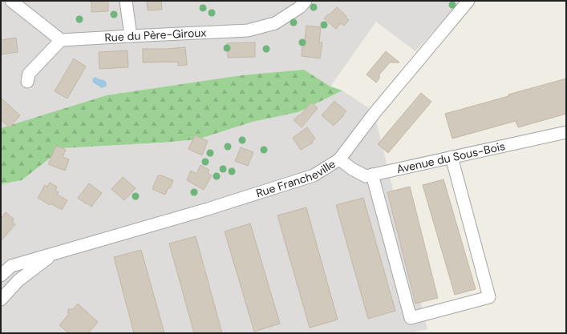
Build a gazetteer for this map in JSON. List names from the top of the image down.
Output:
{
  "streets": {
    "street": ["Rue du Père-Giroux", "Avenue du Sous-Bois", "Rue Francheville"]
  },
  "crossings": [
    ["Avenue du Sous-Bois", "Rue Francheville"]
  ]
}
